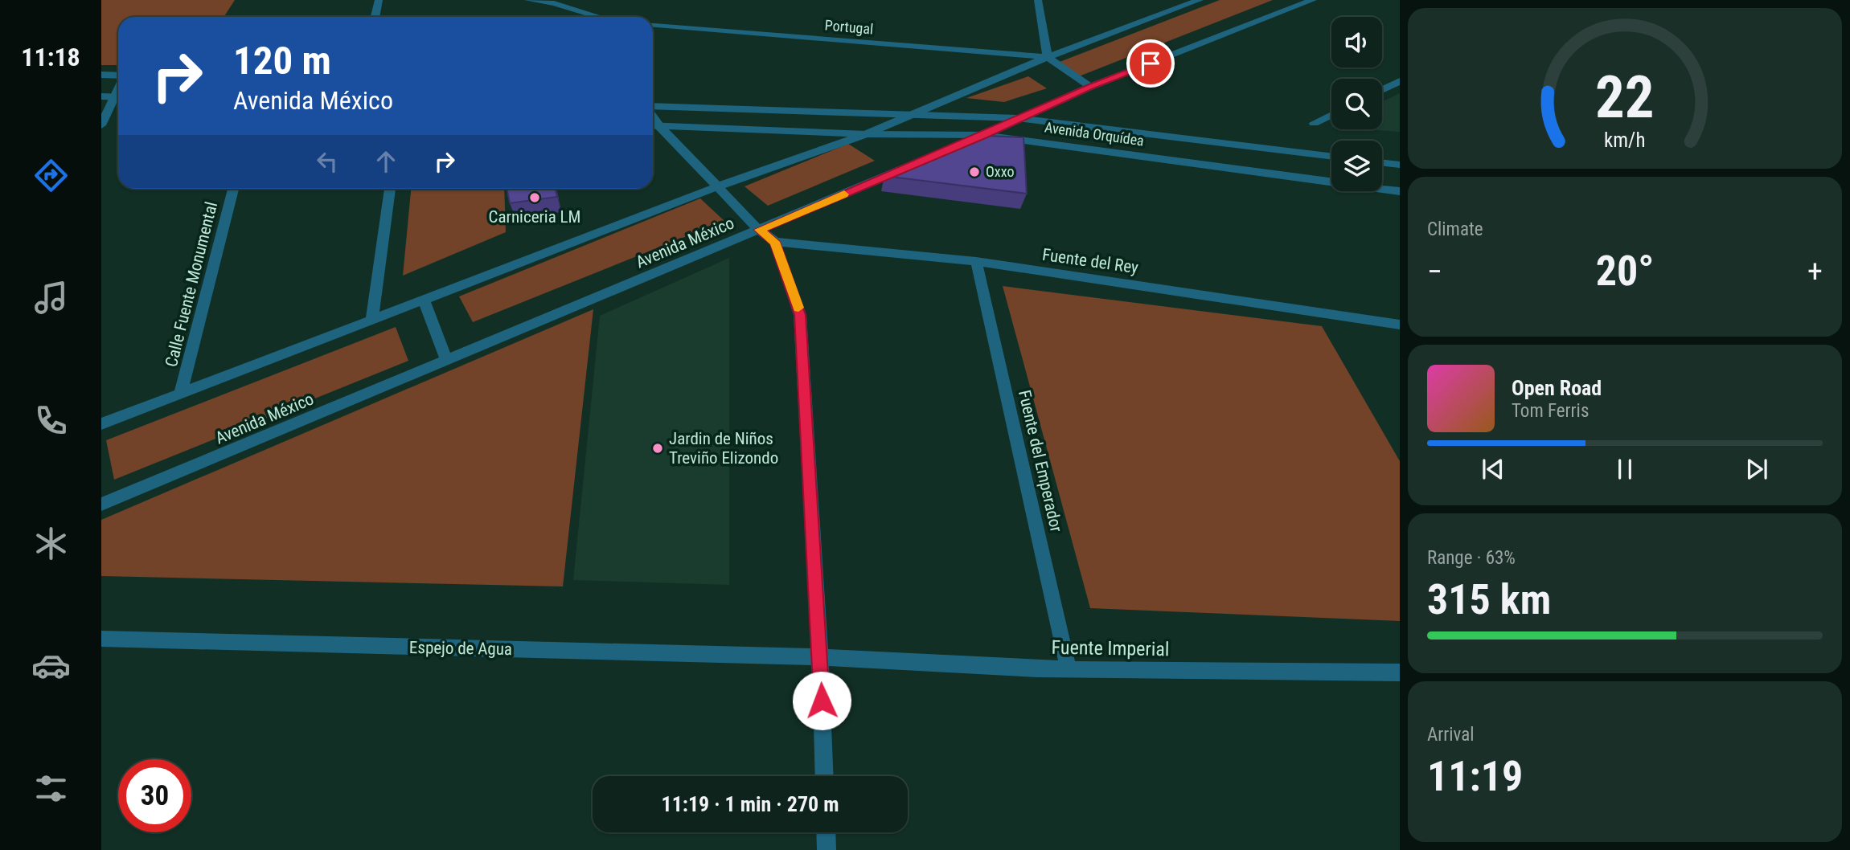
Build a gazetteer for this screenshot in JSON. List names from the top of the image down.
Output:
{
  "streets": {
    "street": [
      "Portugal",
      "Avenida Orquídea",
      "Avenida México",
      "Fuente del Rey",
      "Calle Fuente Monumental",
      "Fuente del Emperador",
      "Espejo de Agua",
      "Fuente Imperial"
    ]
  },
  "crossings": [
    ["Avenida Orquídea", "Avenida México"],
    ["Fuente del Rey", "Fuente del Emperador"],
    ["Fuente del Emperador", "Fuente Imperial"],
    ["Espejo de Agua", "Fuente Imperial"]
  ],
  "places": ["Oxxo", "Carniceria LM", "Jardin de Niños Treviño Elizondo"],
  "page": {
    "tabs": "11:18",
    "turn": ["120 m", "Avenida México"],
    "tile": [
      "Climate",
      ["Range · 63%", "315 km"],
      ["Arrival", "11:19"]
    ],
    "heat": ["−", "20°", "+"],
    "song": ["Open Road", "Tom Ferris"],
    "limit": "30",
    "trip": "11:19 · 1 min · 270 m",
    "gauge": ["22", "km/h"]
  }
}
